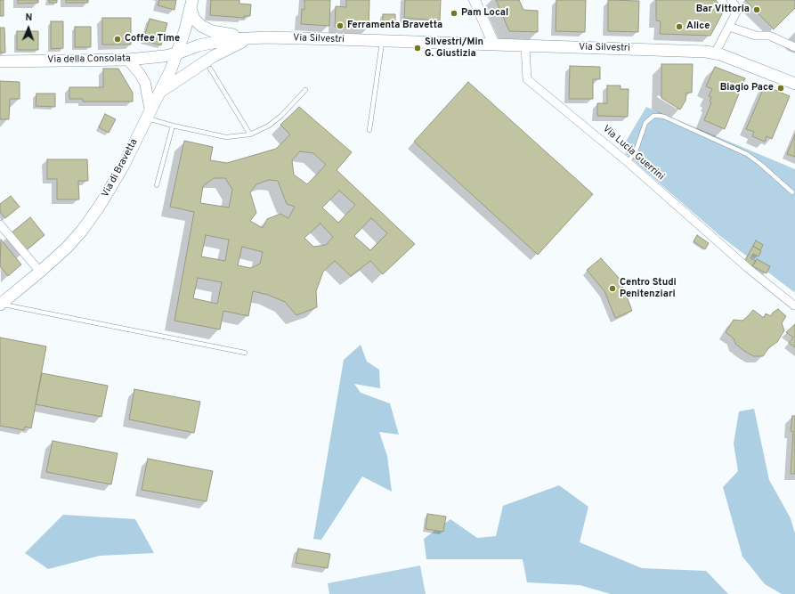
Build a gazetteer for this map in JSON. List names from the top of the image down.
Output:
{
  "streets": {
    "main road": ["Via Silvestri", "Via della Consolata", "Via di Bravetta"],
    "street": ["Via Lucia Guerrini"]
  },
  "crossings": [
    ["Via Silvestri", "Via della Consolata"],
    ["Via Silvestri", "Via Lucia Guerrini"],
    ["Via Silvestri", "Via di Bravetta"],
    ["Via della Consolata", "Via di Bravetta"]
  ],
  "places": [
    "Bar Vittoria",
    "Pam Local",
    "Ferramenta Bravetta",
    "Alice",
    "Coffee Time",
    "Silvestri/Min G. Giustizia",
    "Biagio Pace",
    "Centro Studi Penitenziari"
  ],
  "north": "top"
}
